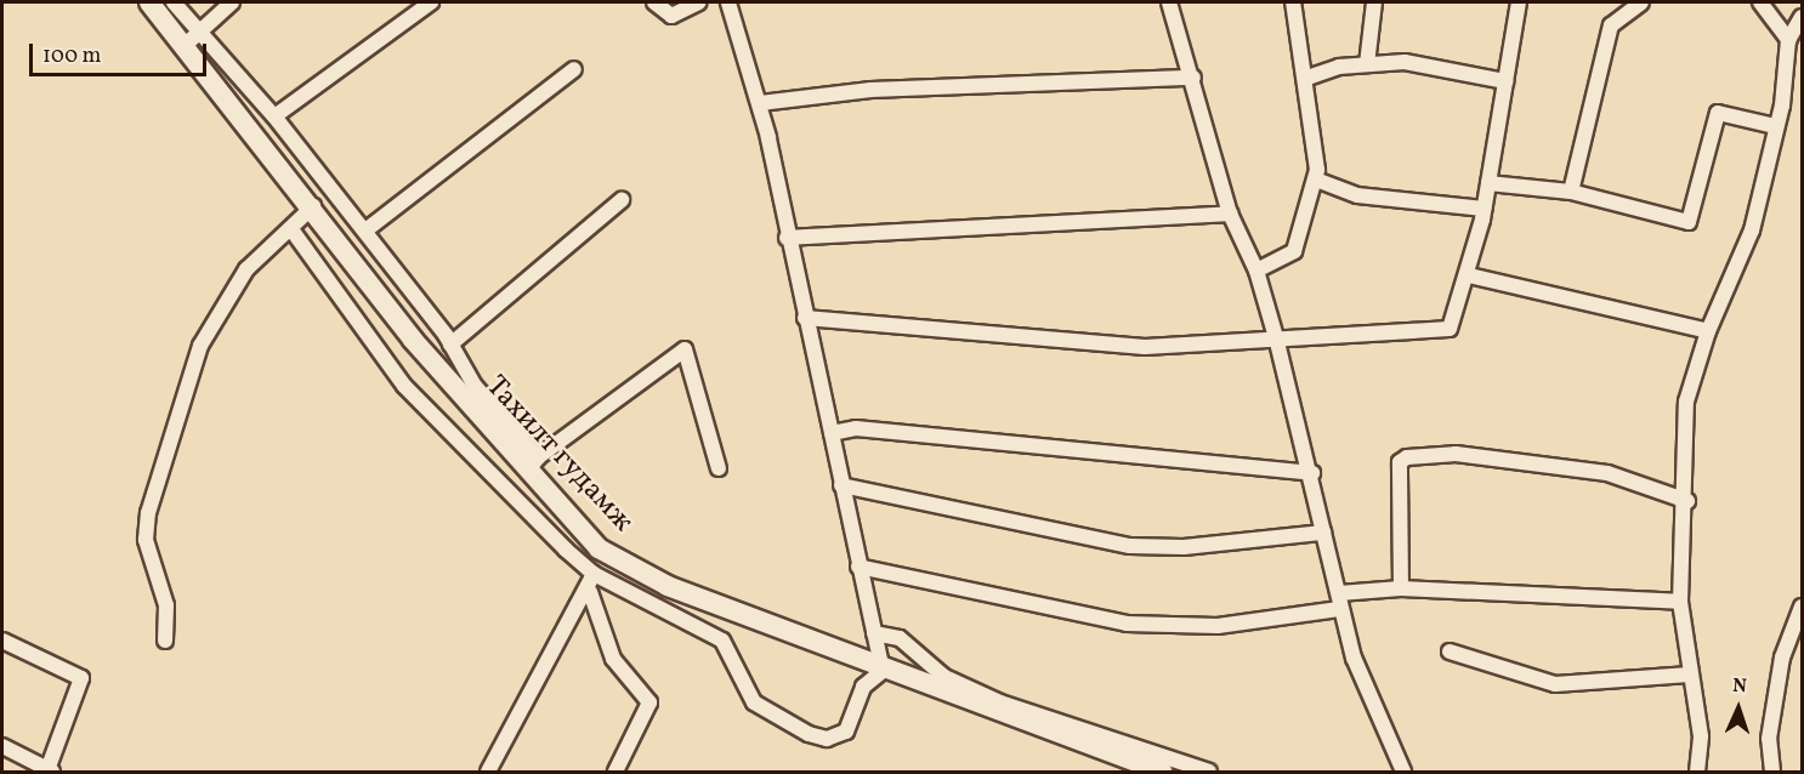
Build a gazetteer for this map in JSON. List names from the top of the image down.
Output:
{
  "streets": {
    "main road": ["Тахилт гудамж"]
  },
  "scale_bar": "100 m",
  "north": "top"
}
